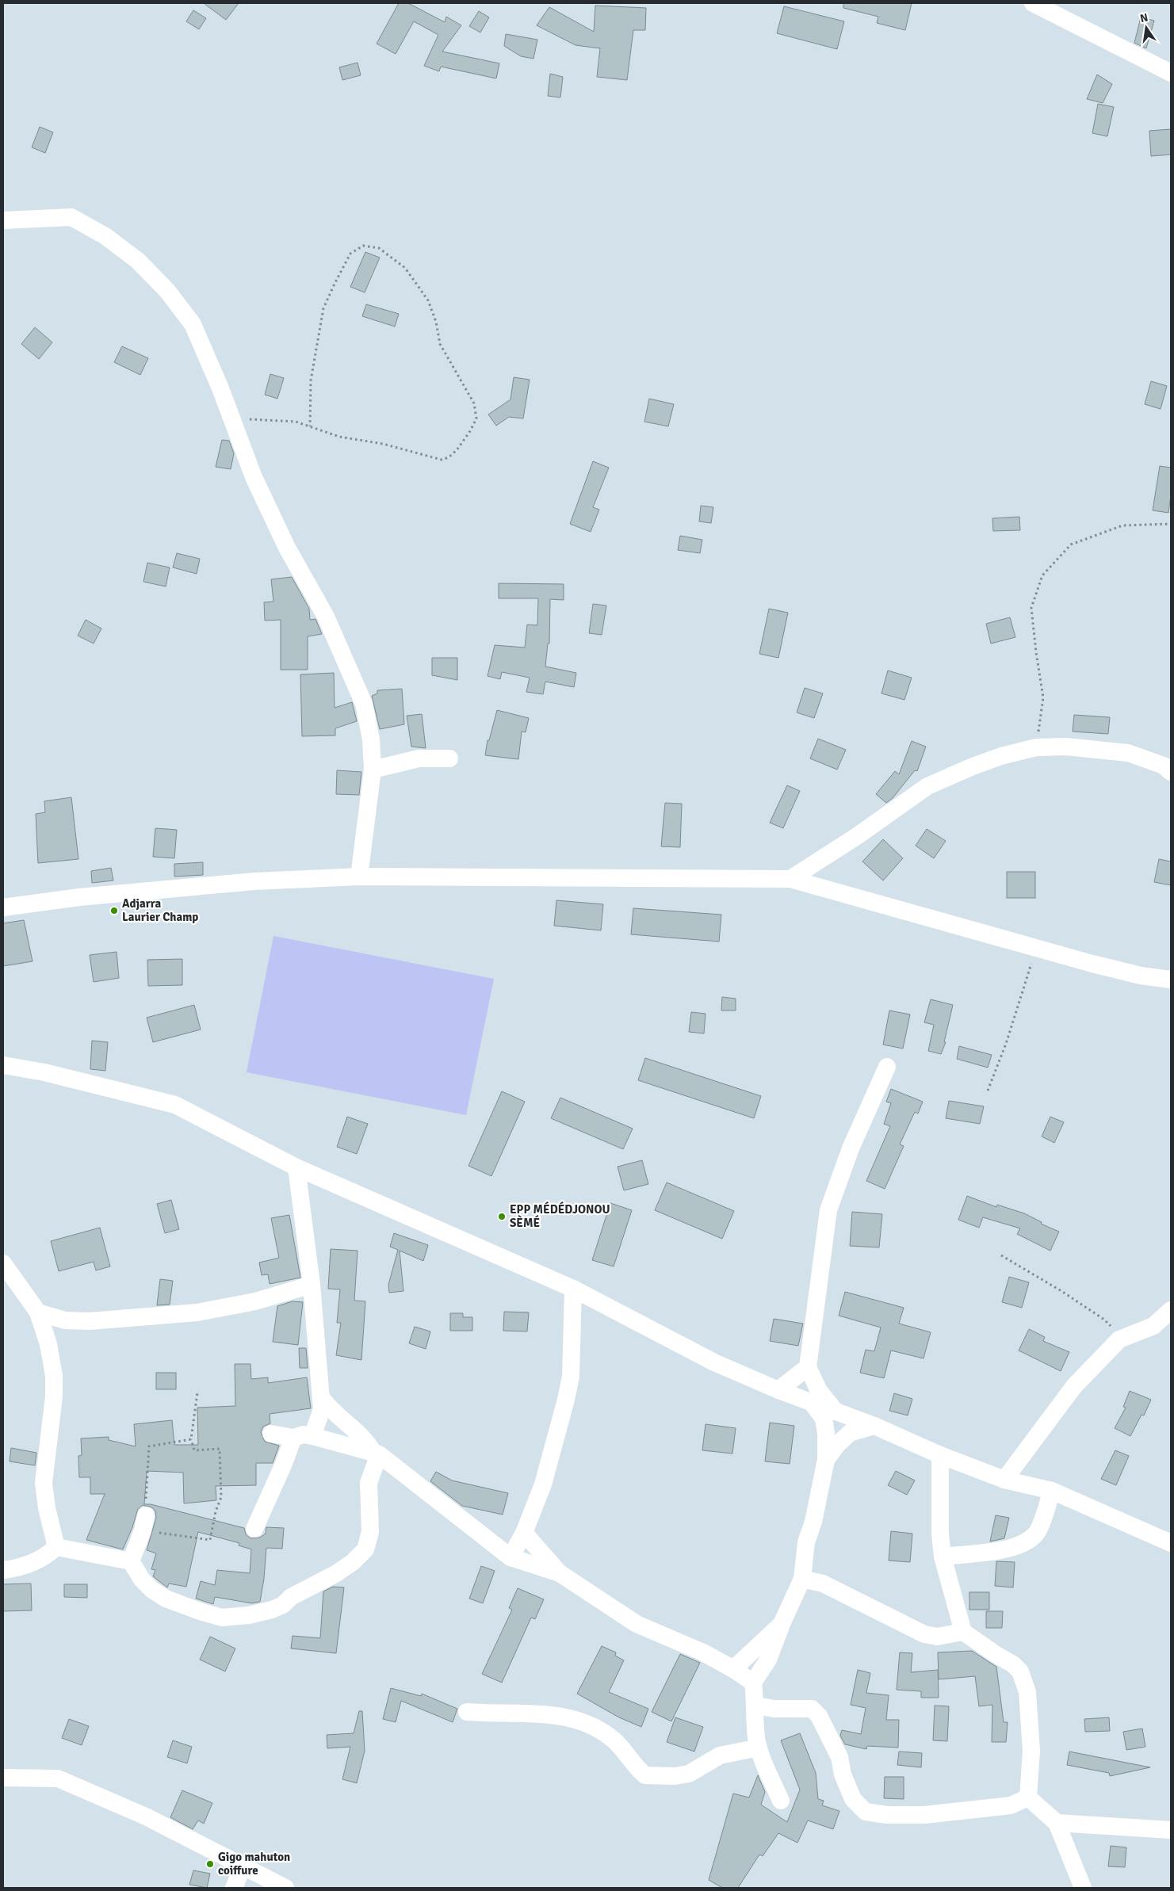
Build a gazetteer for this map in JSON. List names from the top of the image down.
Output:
{
  "places": ["Adjarra Laurier Champ", "EPP MÉDÉDJONOU SÈMÉ", "Gigo mahuton coiffure"],
  "north": "top"
}
